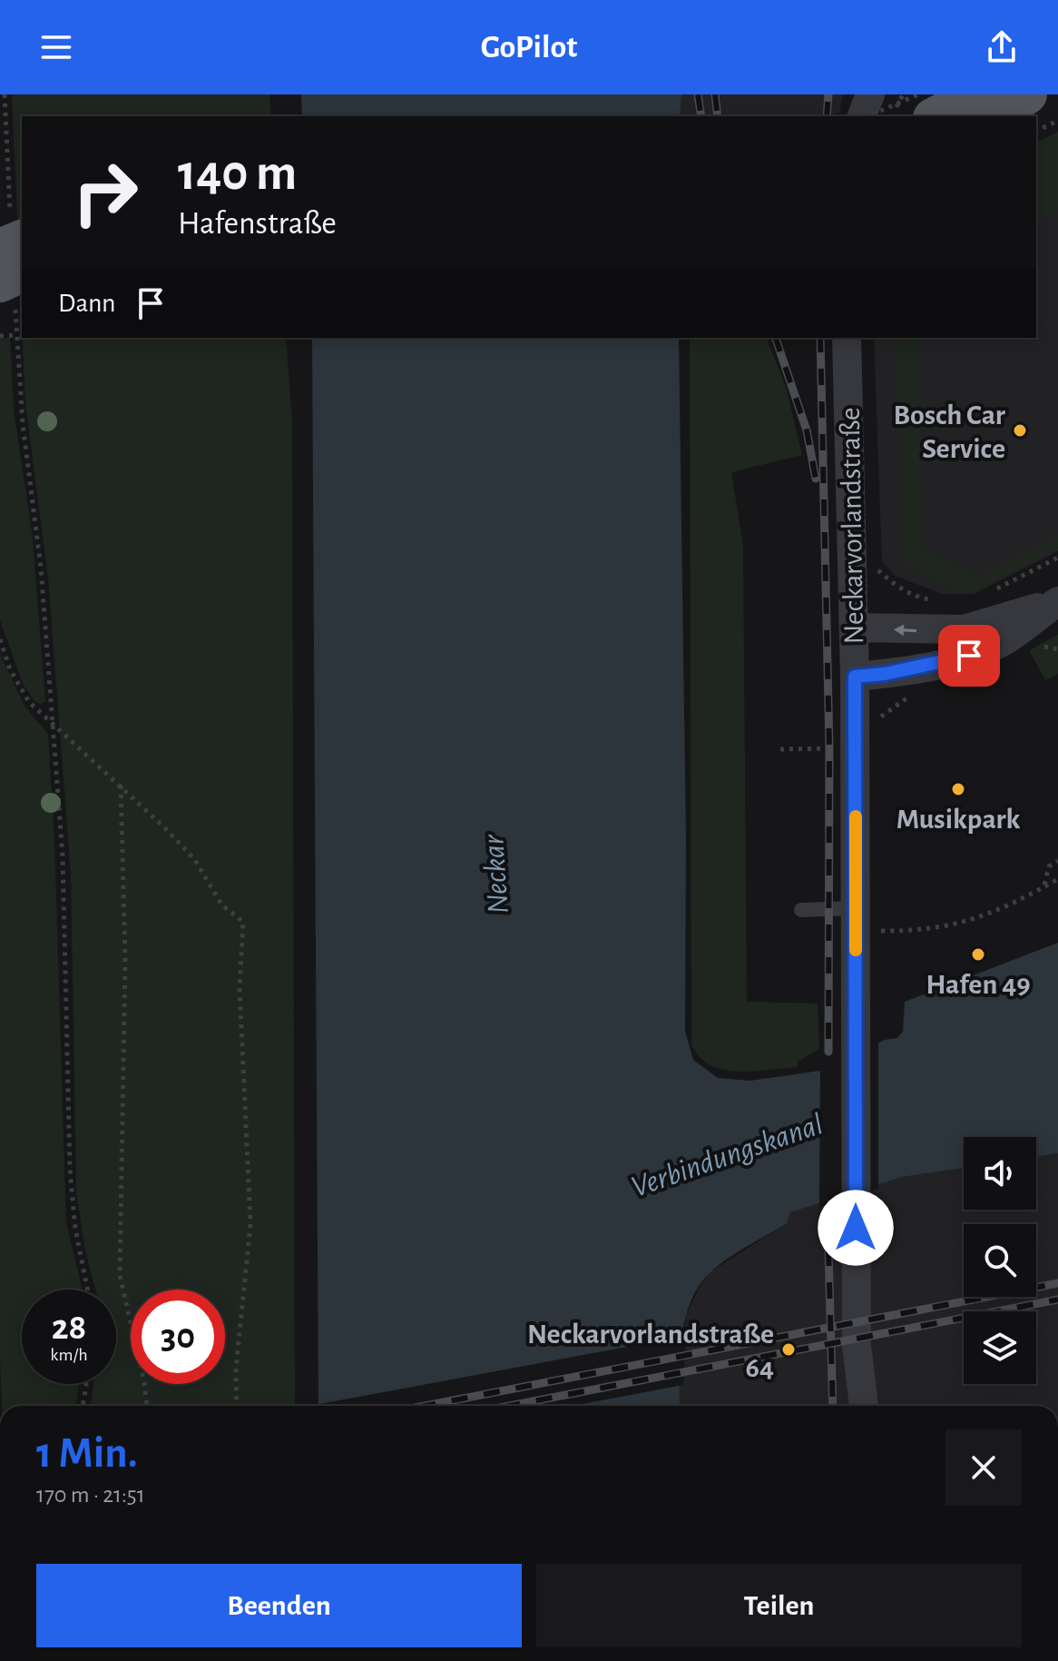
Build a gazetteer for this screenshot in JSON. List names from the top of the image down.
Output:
{
  "streets": {
    "street": ["Neckarvorlandstraße"]
  },
  "water": ["Neckar", "Verbindungskanal"],
  "places": [
    "Bosch Car Service",
    "Musikpark",
    "Hafen 49",
    "Neckarvorlandstraße 64"
  ],
  "page": {
    "header": "GoPilot",
    "turn": ["140 m", "Hafenstraße"],
    "then": "Dann",
    "speed": "28 km/h",
    "limit": "30",
    "heading": ["1 Min.", "170 m · 21:51"],
    "buttons": ["Beenden", "Teilen"]
  }
}
